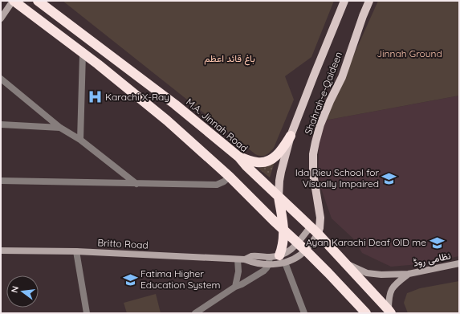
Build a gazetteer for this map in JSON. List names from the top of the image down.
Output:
{
  "streets": {
    "highway": ["M.A. Jinnah Road"],
    "main road": ["Shahrah-e-Qaideen"],
    "street": ["Britto Road", "نظامی روڈ"]
  },
  "crossings": [
    ["Shahrah-e-Qaideen", "M.A. Jinnah Road"],
    ["Shahrah-e-Qaideen", "Britto Road"],
    ["M.A. Jinnah Road", "Britto Road"],
    ["M.A. Jinnah Road", "نظامی روڈ"]
  ],
  "parks": ["Jinnah Ground", "باغ قائد اعظم"],
  "places": {
    "hospital": ["Karachi X-Ray"],
    "school or university": ["Ida Rieu School for Visually Impaired", "Ayan Karachi Deaf OID me", "Fatima Higher Education System"]
  },
  "north": "left"
}
